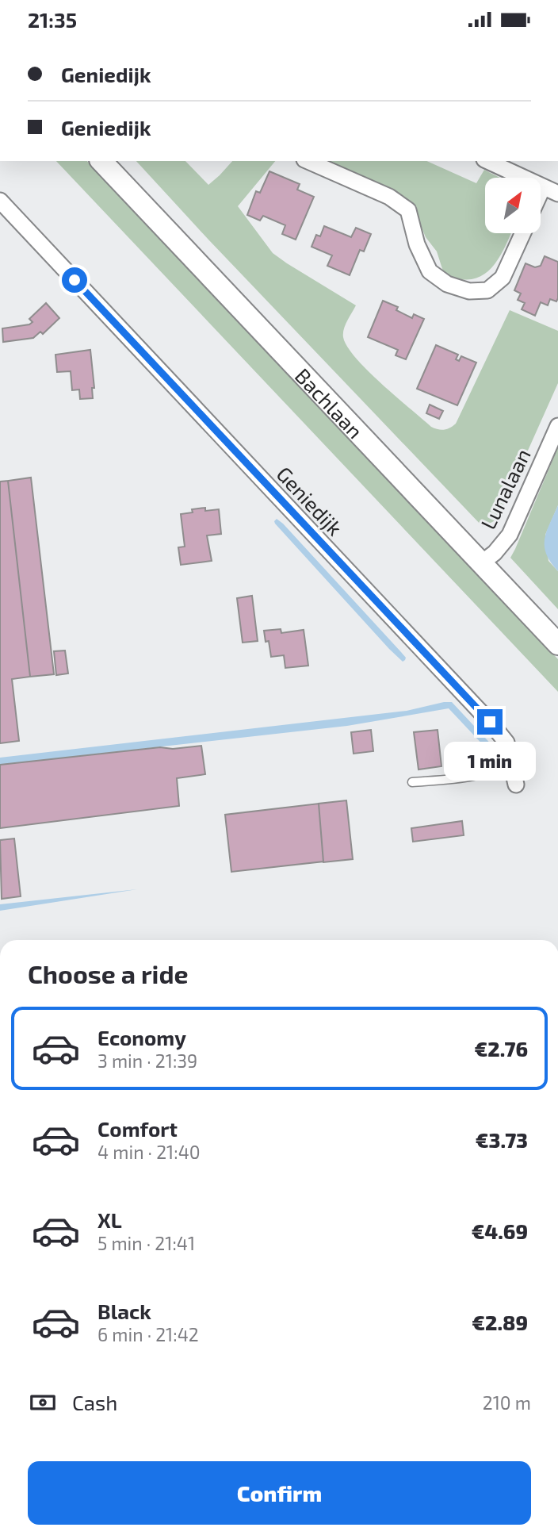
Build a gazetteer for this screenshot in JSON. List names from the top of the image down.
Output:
{
  "streets": {
    "main road": ["Bachlaan"],
    "street": ["Lunalaan", "Geniedijk"]
  },
  "crossings": [
    ["Bachlaan", "Lunalaan"]
  ],
  "north": "top right",
  "page": {
    "status": "21:35",
    "banner": ["Geniedijk", "Geniedijk"],
    "bubble": "1 min",
    "heading": "Choose a ride",
    "list": [
      {
        "name": "Economy",
        "note": "3 min · 21:39",
        "value": "€2.76"
      },
      {
        "name": "Comfort",
        "note": "4 min · 21:40",
        "value": "€3.73"
      },
      {
        "name": "XL",
        "note": "5 min · 21:41",
        "value": "€4.69"
      },
      {
        "name": "Black",
        "note": "6 min · 21:42",
        "value": "€2.89"
      }
    ],
    "pay": ["Cash", "210 m"],
    "buttons": "Confirm"
  }
}
